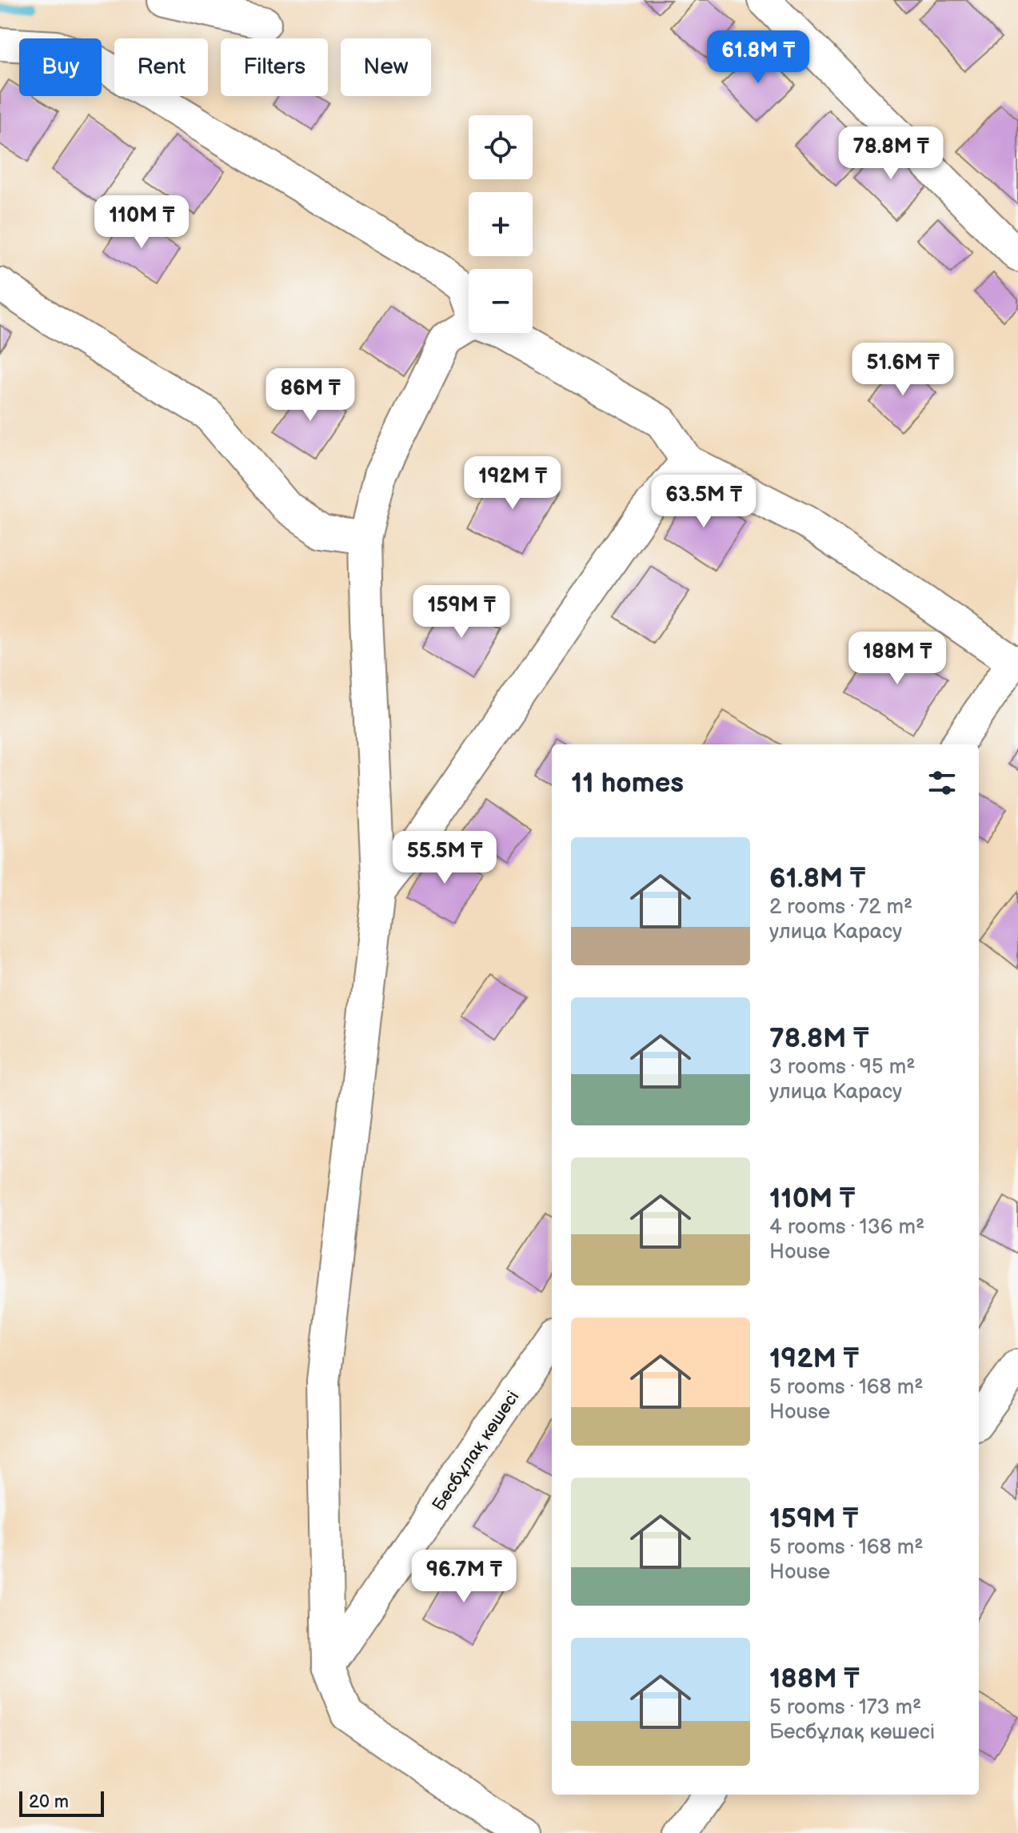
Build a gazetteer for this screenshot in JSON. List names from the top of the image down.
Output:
{
  "streets": {
    "street": ["Бесбұлақ көшесі"]
  },
  "scale_bar": "20 m",
  "page": {
    "price": [
      "61.8M ₸",
      "78.8M ₸",
      "110M ₸",
      "51.6M ₸",
      "86M ₸",
      "192M ₸",
      "63.5M ₸",
      "159M ₸",
      "188M ₸",
      "55.5M ₸",
      "96.7M ₸"
    ],
    "chip": [
      "Buy",
      "Rent",
      "Filters",
      "New"
    ],
    "map_buttons": ["+", "−"],
    "heading": "11 homes",
    "list": [
      {
        "name": "61.8M ₸",
        "note": "2 rooms · 72 m² · улица Карасу"
      },
      {
        "name": "78.8M ₸",
        "note": "3 rooms · 95 m² · улица Карасу"
      },
      {
        "name": "110M ₸",
        "note": "4 rooms · 136 m² · House"
      },
      {
        "name": "192M ₸",
        "note": "5 rooms · 168 m² · House"
      },
      {
        "name": "159M ₸",
        "note": "5 rooms · 168 m² · House"
      },
      {
        "name": "188M ₸",
        "note": "5 rooms · 173 m² · Бесбұлақ көшесі"
      }
    ],
    "scale": "20 m"
  }
}
